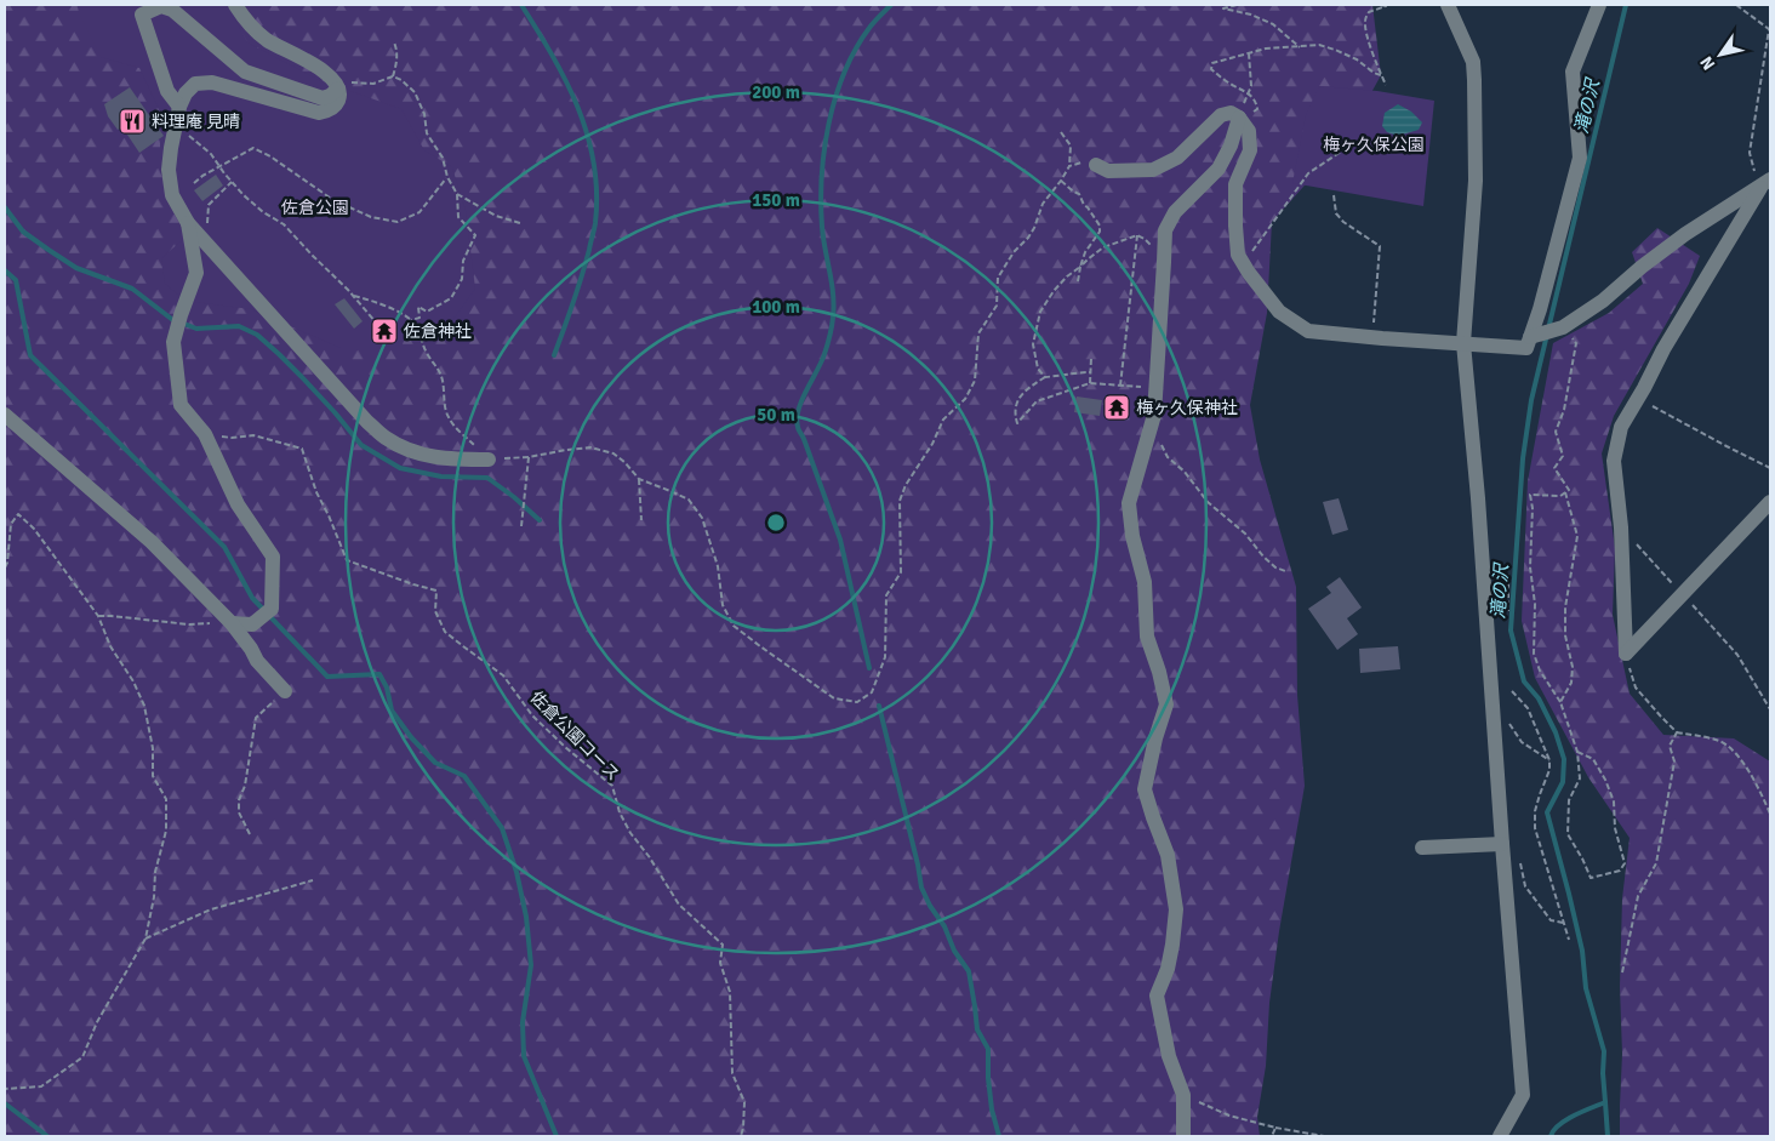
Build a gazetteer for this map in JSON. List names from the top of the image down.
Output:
{
  "streets": {
    "path": ["佐倉公園コース"]
  },
  "water": ["滝の沢"],
  "parks": ["梅ヶ久保公園", "佐倉公園"],
  "places": {
    "restaurant": ["料理庵 見晴"],
    "temple": ["佐倉神社", "梅ヶ久保神社"]
  },
  "north": "bottom left",
  "rings": [
    "200 m",
    "150 m",
    "100 m",
    "50 m"
  ]
}
